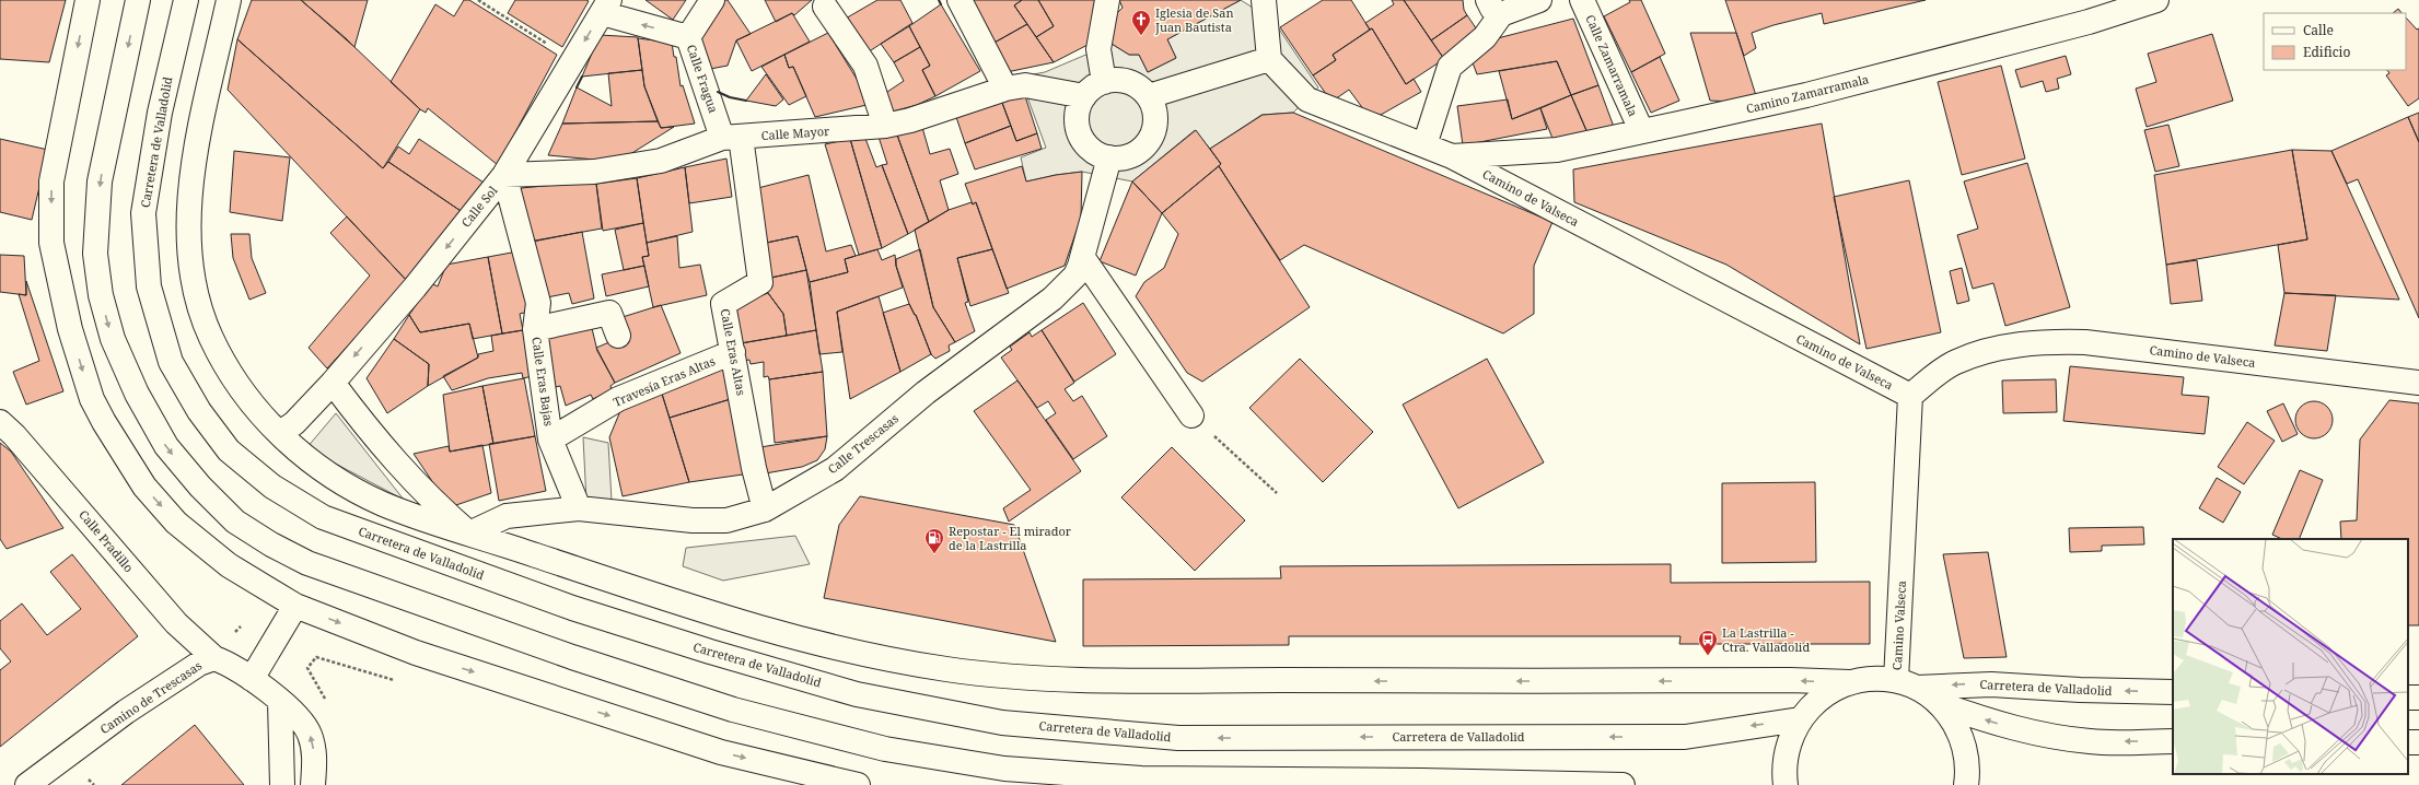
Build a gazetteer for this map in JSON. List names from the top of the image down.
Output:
{
  "streets": {
    "main road": [
      "Calle Zamarramala",
      "Calle Fragua",
      "Camino Zamarramala",
      "Calle Mayor",
      "Carretera de Valladolid",
      "Camino de Valseca",
      "Calle Sol",
      "Calle Eras Altas",
      "Calle Eras Bajas",
      "Travesía Eras Altas",
      "Calle Trescasas",
      "Calle Pradillo",
      "Camino Valseca",
      "Camino de Trescasas"
    ]
  },
  "crossings": [
    ["Calle Zamarramala", "Camino Zamarramala"],
    ["Calle Fragua", "Calle Mayor"],
    ["Calle Fragua", "Calle Sol"],
    ["Calle Fragua", "Calle Eras Altas"],
    ["Camino Zamarramala", "Camino de Valseca"],
    ["Calle Mayor", "Calle Sol"],
    ["Calle Mayor", "Calle Eras Altas"],
    ["Calle Mayor", "Calle Eras Bajas"],
    ["Calle Mayor", "Calle Trescasas"],
    ["Carretera de Valladolid", "Camino Valseca"],
    ["Camino de Valseca", "Camino Valseca"],
    ["Calle Sol", "Calle Eras Bajas"],
    ["Calle Eras Altas", "Travesía Eras Altas"],
    ["Calle Eras Altas", "Calle Trescasas"],
    ["Calle Eras Bajas", "Travesía Eras Altas"],
    ["Calle Eras Bajas", "Calle Trescasas"],
    ["Calle Pradillo", "Camino de Trescasas"]
  ],
  "one_way": ["Calle Sol"],
  "places": {
    "church": ["Iglesia de San Juan Bautista"],
    "fuel station": ["Repostar - El mirador de la Lastrilla"],
    "bus stop": ["La Lastrilla - Ctra. Valladolid"]
  },
  "legend": ["Calle", "Edificio"]
}
